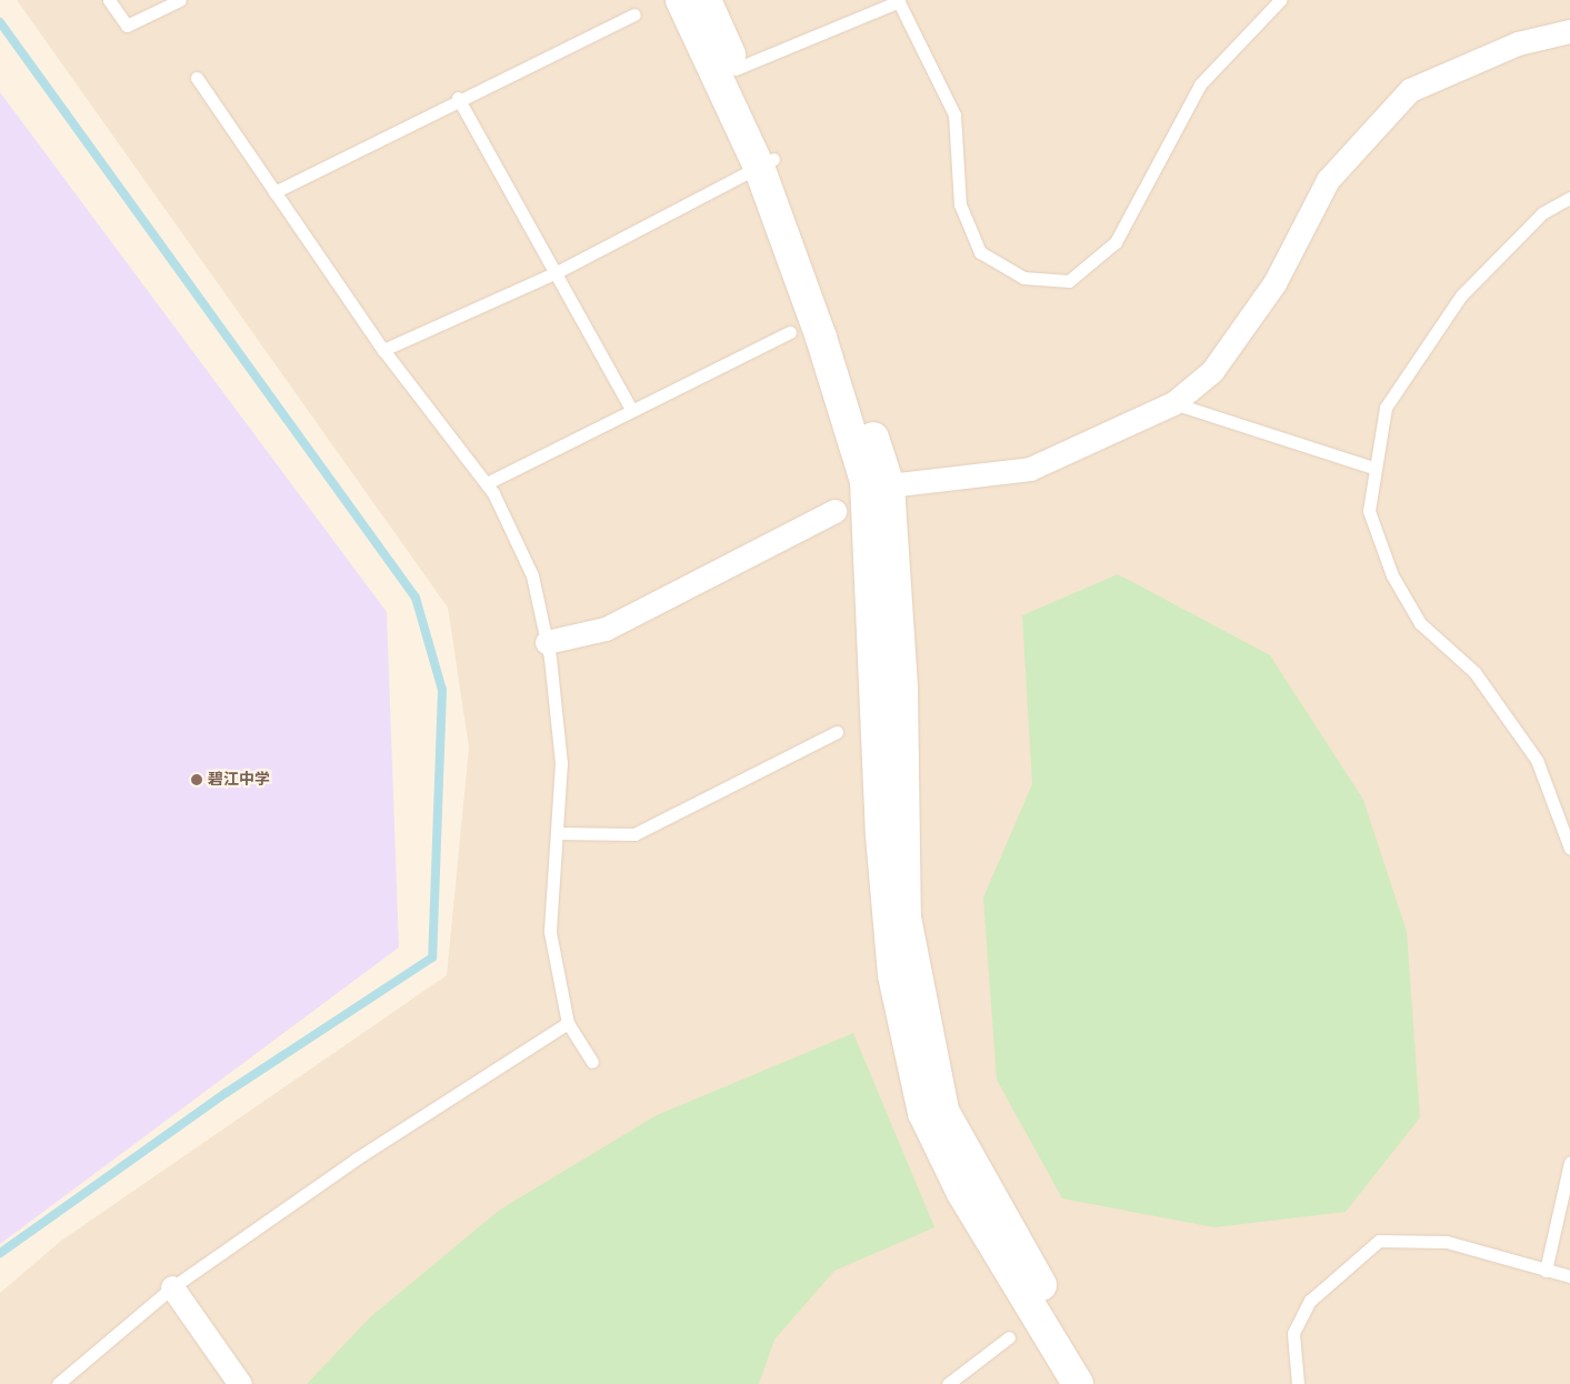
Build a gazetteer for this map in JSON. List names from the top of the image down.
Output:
{
  "places": ["碧江中学"]
}
